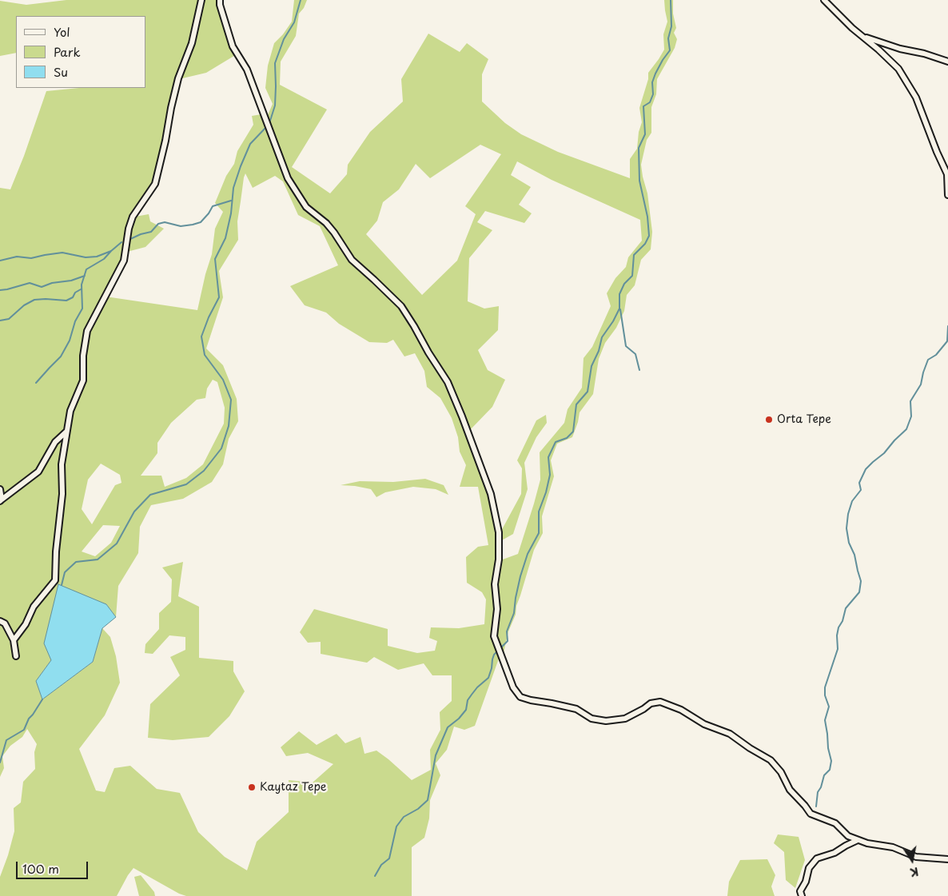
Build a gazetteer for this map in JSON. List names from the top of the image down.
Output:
{
  "places": ["Orta Tepe", "Kaytaz Tepe"],
  "legend": ["Yol", "Park", "Su"],
  "scale_bar": "100 m",
  "north": "bottom"
}
